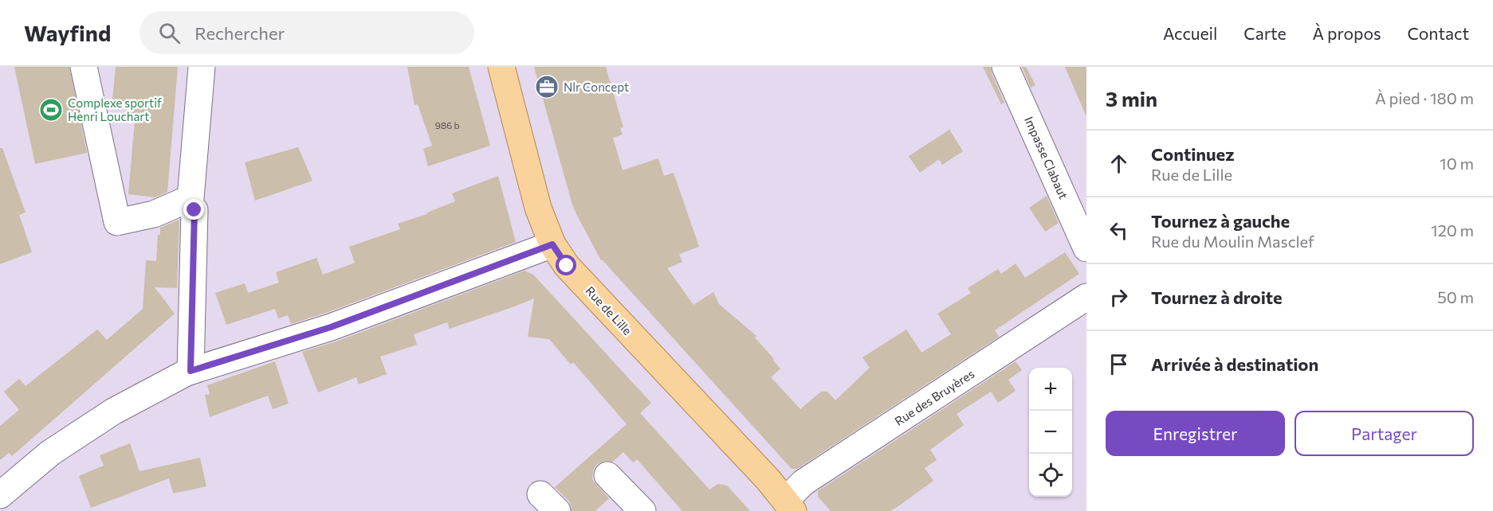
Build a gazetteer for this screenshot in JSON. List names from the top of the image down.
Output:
{
  "streets": {
    "main road": ["Rue de Lille"],
    "street": ["Impasse Clabaut", "Rue des Bruyères"]
  },
  "crossings": [
    ["Rue de Lille", "Rue des Bruyères"]
  ],
  "places": {
    "office": ["Nlr Concept"],
    "sports": ["Complexe sportif Henri Louchart"]
  },
  "house_numbers": ["986 b"],
  "page": {
    "header": "Wayfind",
    "search": "Rechercher",
    "nav": [
      "Accueil",
      "Carte",
      "À propos",
      "Contact"
    ],
    "heading": ["3 min", "À pied · 180 m"],
    "list": [
      ["Continuez", "Rue de Lille", "10 m"],
      ["Tournez à gauche", "Rue du Moulin Masclef", "120 m"],
      ["Tournez à droite", "50 m"],
      "Arrivée à destination"
    ],
    "map_buttons": ["+", "−"],
    "buttons": ["Enregistrer", "Partager"]
  }
}
